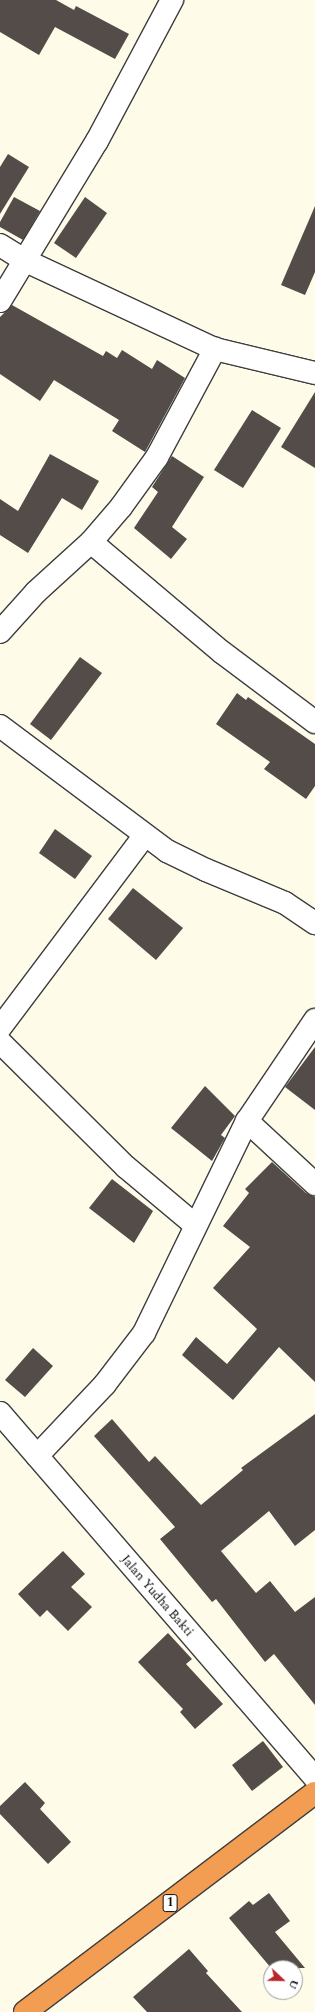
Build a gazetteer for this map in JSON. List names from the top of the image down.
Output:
{
  "streets": {
    "highway": ["1"],
    "street": ["Jalan Yudha Bakti"]
  },
  "north": "right"
}
